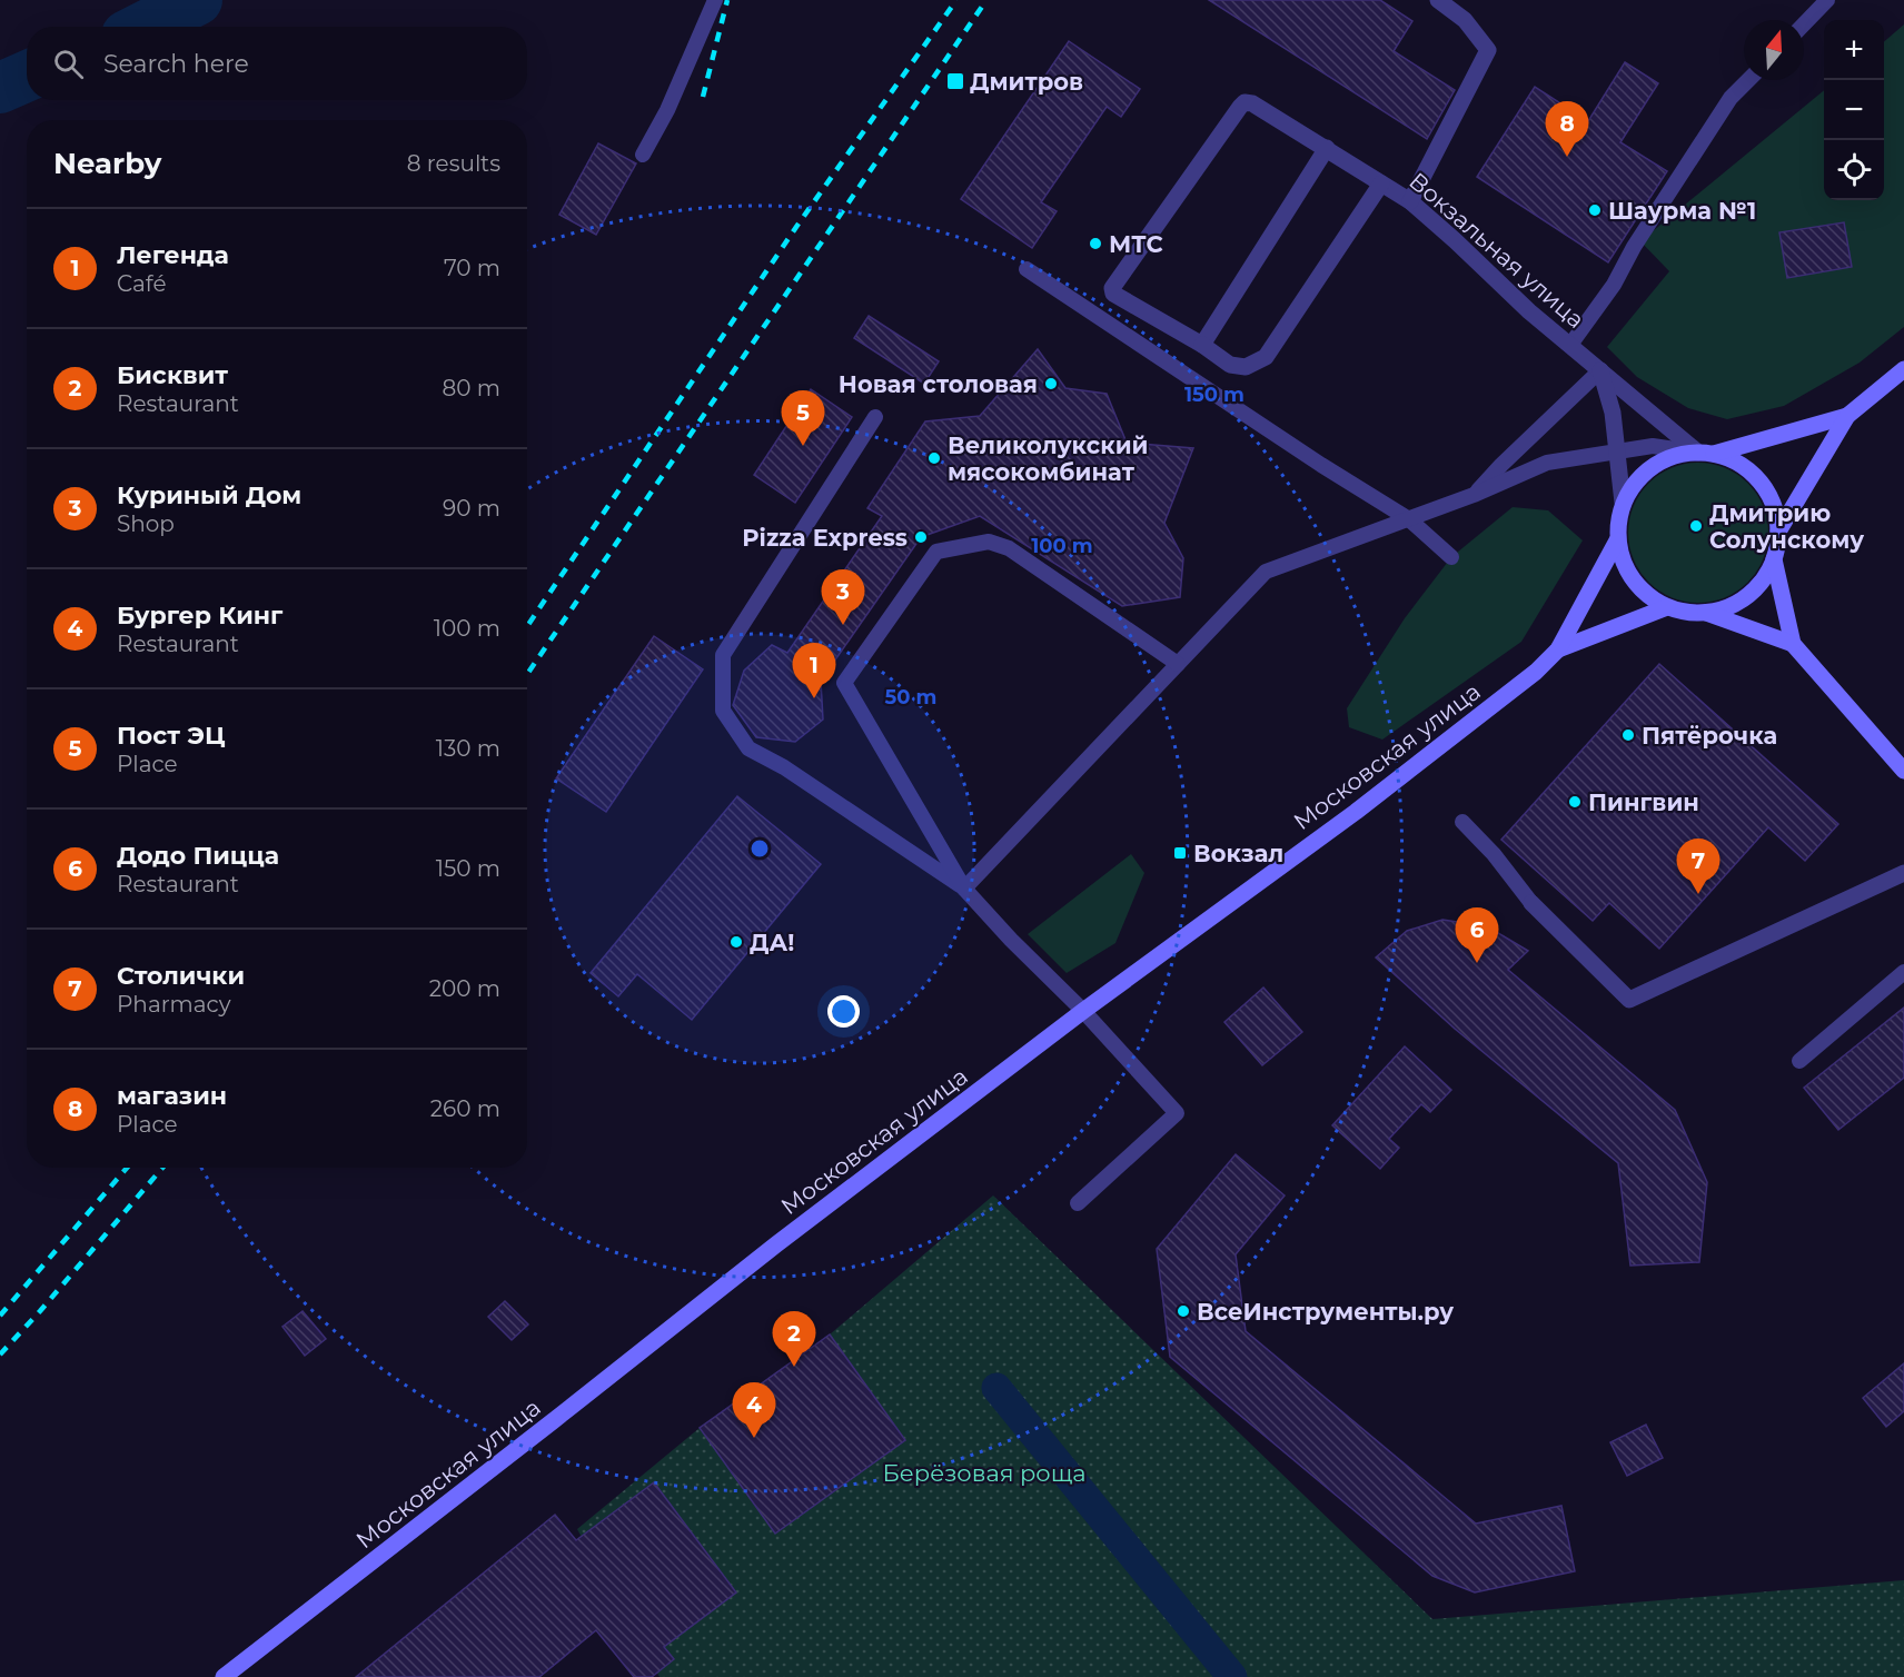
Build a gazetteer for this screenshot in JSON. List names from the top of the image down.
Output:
{
  "streets": {
    "main road": ["Московская улица"],
    "street": ["Вокзальная улица"]
  },
  "crossings": [
    ["Вокзальная улица", "Московская улица"]
  ],
  "parks": ["Берёзовая роща"],
  "places": {
    "transit": ["Дмитров", "Вокзал"],
    "other": [
      "Шаурма №1",
      "МТС",
      "Новая столовая",
      "Великолукский мясокомбинат",
      "Дмитрию Солунскому",
      "Pizza Express",
      "Пятёрочка",
      "Пингвин",
      "ДА!",
      "ВсеИнструменты.ру"
    ]
  },
  "north": "top",
  "page": {
    "map_buttons": ["+", "−"],
    "search": "Search here",
    "pins": [
      "8",
      "5",
      "3",
      "1",
      "7",
      "6",
      "2",
      "4"
    ],
    "heading": ["Nearby", "8 results"],
    "list": [
      {
        "mark": "1",
        "name": "Легенда",
        "note": "Café",
        "value": "70 m"
      },
      {
        "mark": "2",
        "name": "Бисквит",
        "note": "Restaurant",
        "value": "80 m"
      },
      {
        "mark": "3",
        "name": "Куриный Дом",
        "note": "Shop",
        "value": "90 m"
      },
      {
        "mark": "4",
        "name": "Бургер Кинг",
        "note": "Restaurant",
        "value": "100 m"
      },
      {
        "mark": "5",
        "name": "Пост ЭЦ",
        "note": "Place",
        "value": "130 m"
      },
      {
        "mark": "6",
        "name": "Додо Пицца",
        "note": "Restaurant",
        "value": "150 m"
      },
      {
        "mark": "7",
        "name": "Столички",
        "note": "Pharmacy",
        "value": "200 m"
      },
      {
        "mark": "8",
        "name": "магазин",
        "note": "Place",
        "value": "260 m"
      }
    ]
  },
  "rings": ["150 m", "100 m", "50 m"]
}
